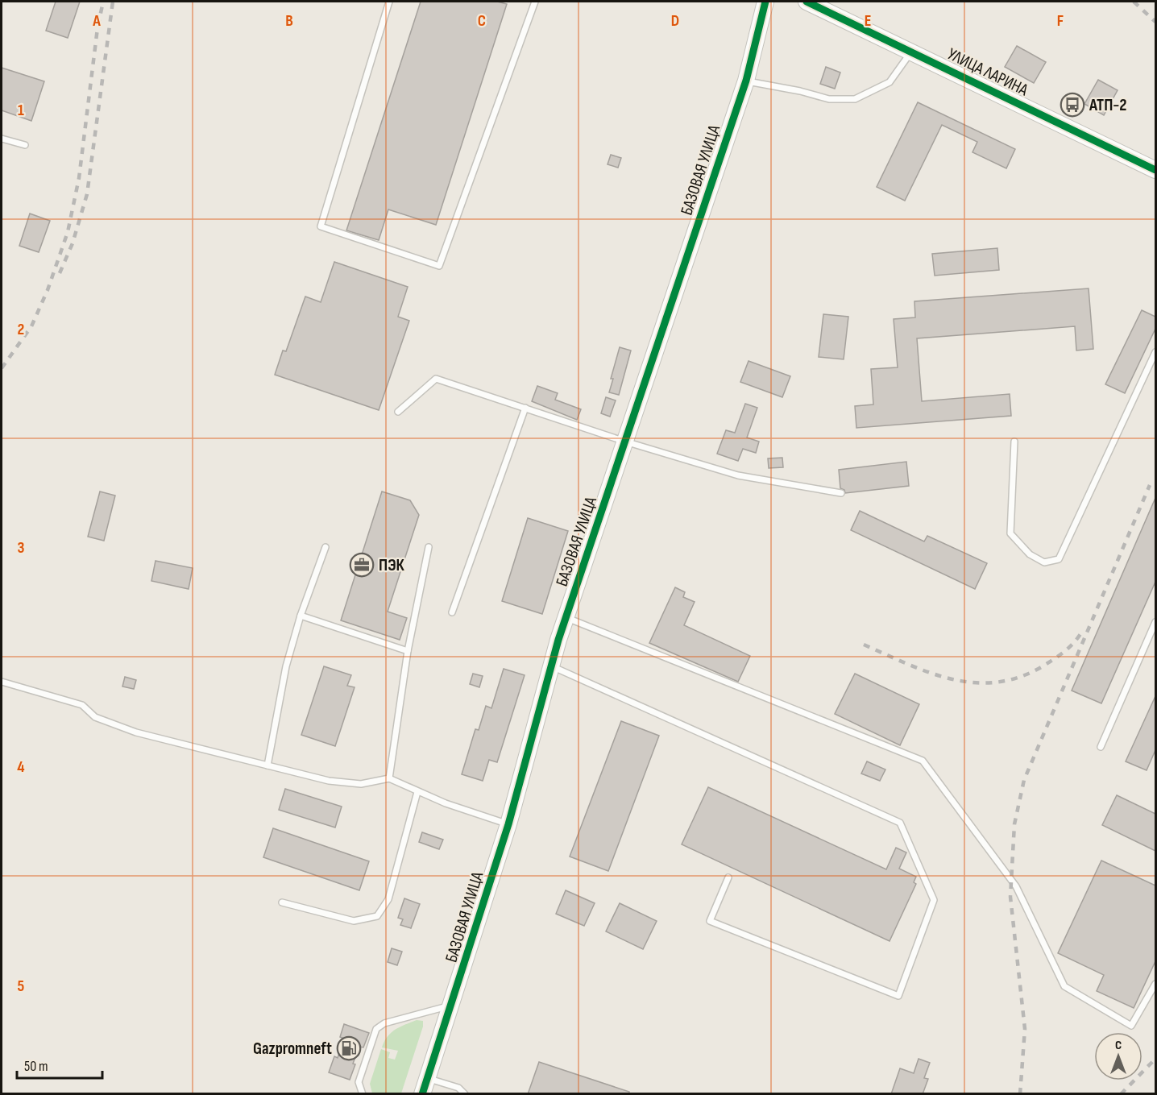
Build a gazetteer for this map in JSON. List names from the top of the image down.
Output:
{
  "streets": {
    "street": ["УЛИЦА ЛАРИНА", "БАЗОВАЯ УЛИЦА"]
  },
  "places": {
    "bus stop": ["АТП-2"],
    "office": ["ПЭК"],
    "fuel station": ["Gazpromneft"]
  },
  "scale_bar": "50 m",
  "north": "top",
  "grid": {
    "columns": [
      "A",
      "B",
      "C",
      "D",
      "E",
      "F"
    ],
    "rows": [
      "1",
      "2",
      "3",
      "4",
      "5"
    ]
  }
}
